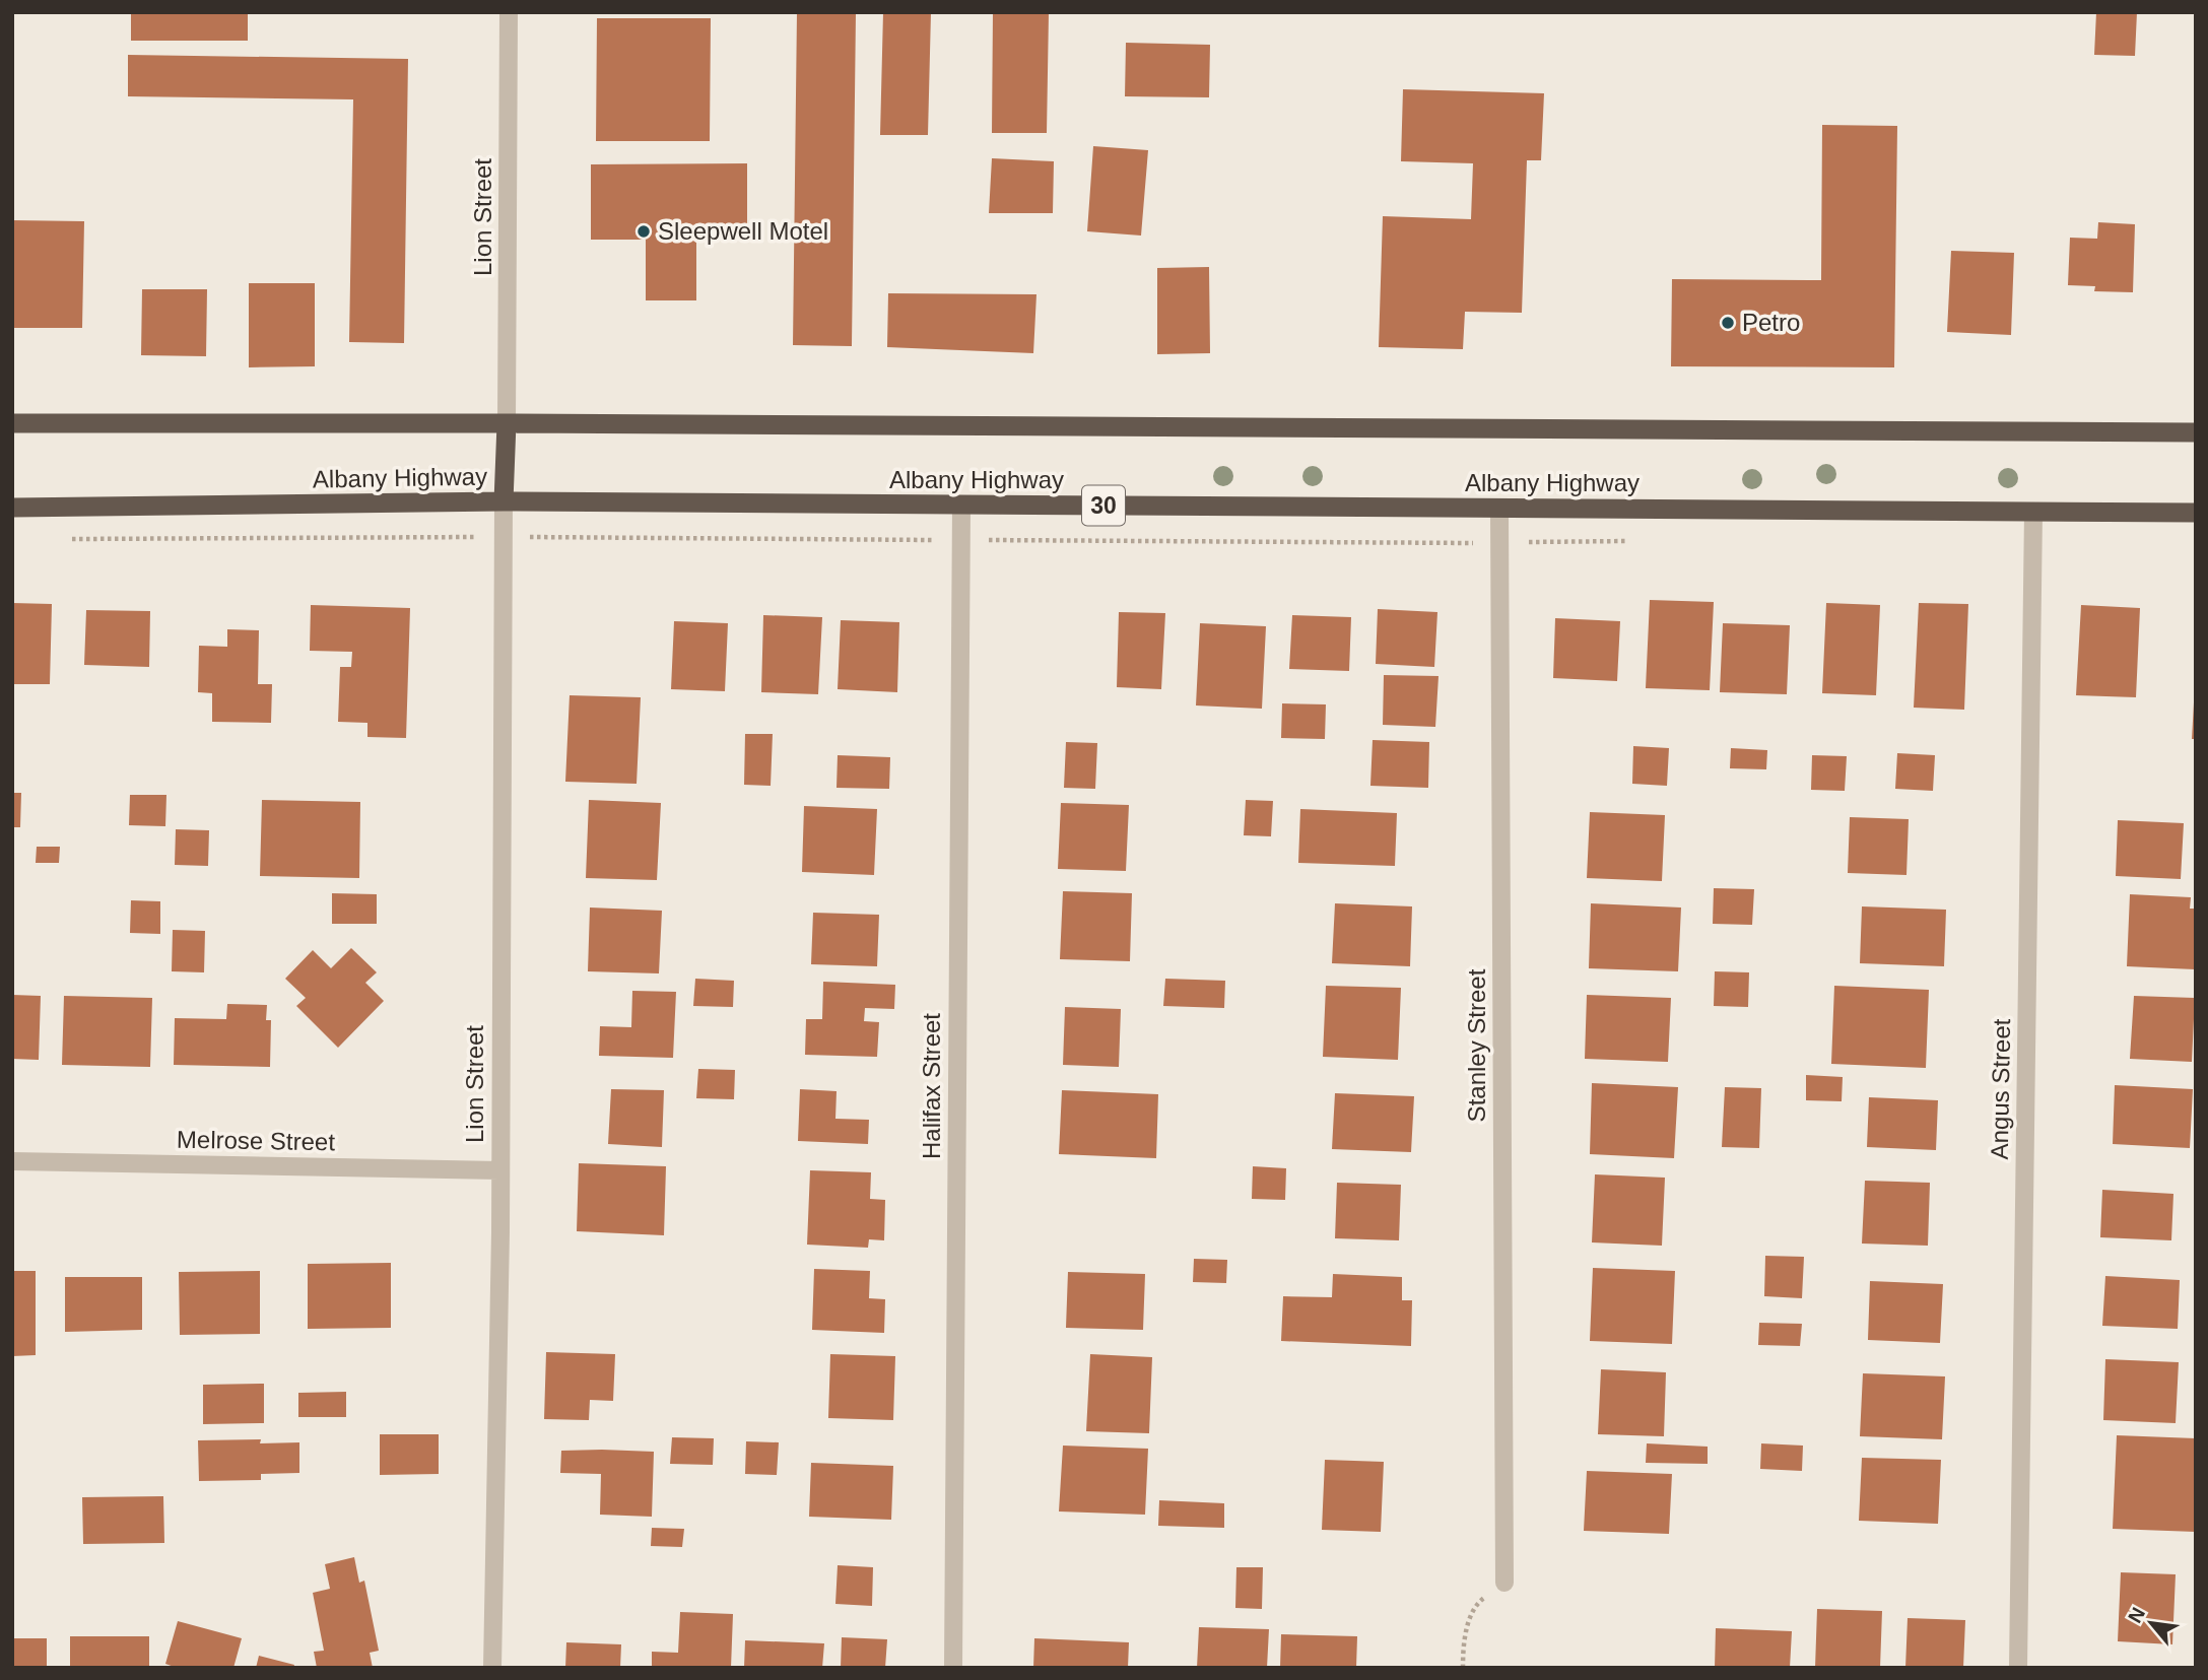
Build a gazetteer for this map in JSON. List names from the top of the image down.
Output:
{
  "streets": {
    "highway": ["Albany Highway", "30"],
    "street": [
      "Lion Street",
      "Stanley Street",
      "Halifax Street",
      "Angus Street",
      "Melrose Street"
    ]
  },
  "crossings": [
    ["Lion Street", "Albany Highway"],
    ["Lion Street", "Melrose Street"],
    ["Albany Highway", "Stanley Street"],
    ["Albany Highway", "Halifax Street"],
    ["Albany Highway", "Angus Street"]
  ],
  "places": ["Sleepwell Motel", "Petro"],
  "north": "top left"
}
